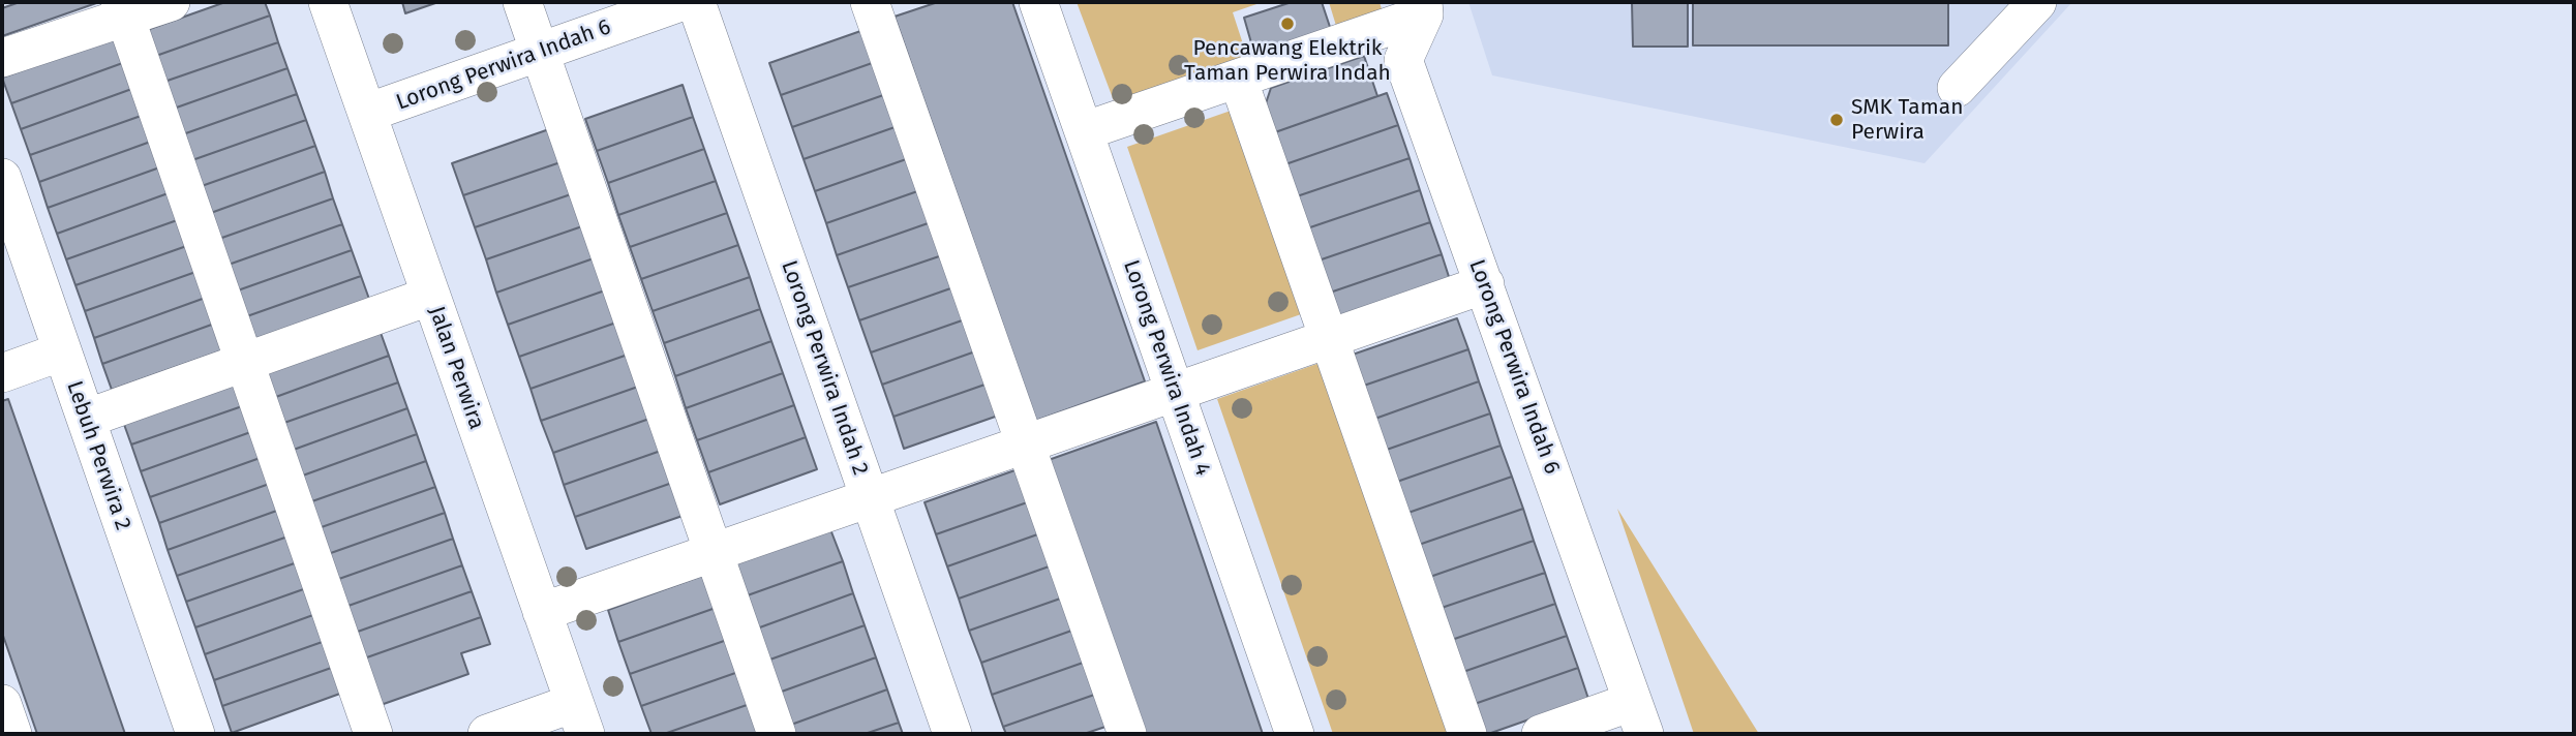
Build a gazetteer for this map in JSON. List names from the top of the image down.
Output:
{
  "streets": {
    "street": [
      "Lorong Perwira Indah 6",
      "Jalan Perwira",
      "Lorong Perwira Indah 2",
      "Lorong Perwira Indah 4",
      "Lebuh Perwira 2"
    ]
  },
  "crossings": [
    ["Lorong Perwira Indah 6", "Jalan Perwira"]
  ],
  "places": ["Pencawang Elektrik Taman Perwira Indah", "SMK Taman Perwira"]
}
